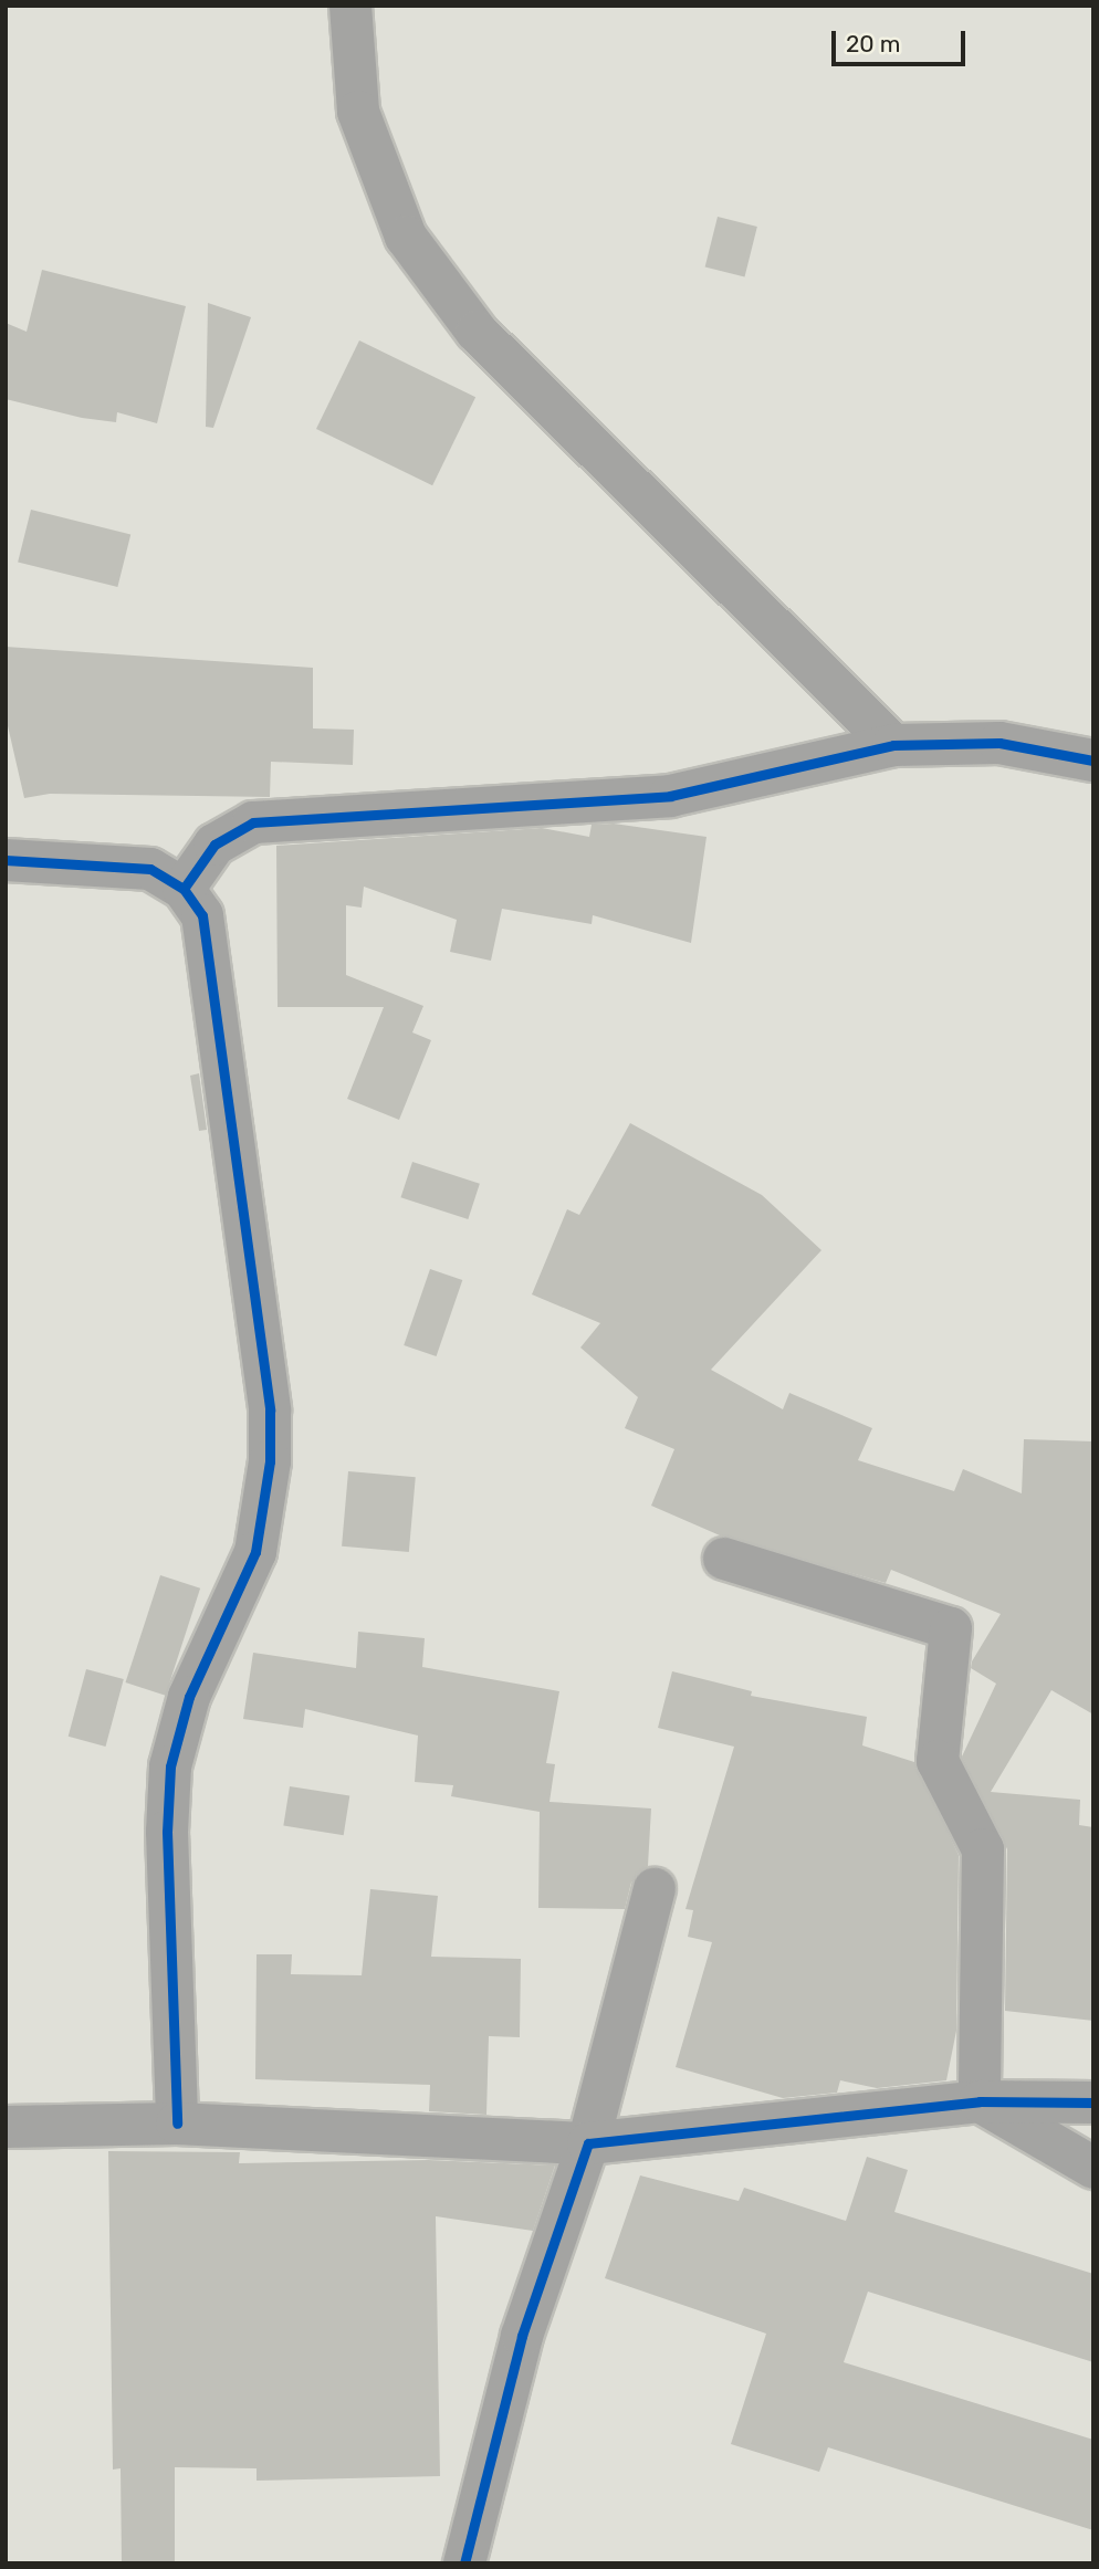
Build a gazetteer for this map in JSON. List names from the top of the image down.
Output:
{
  "scale_bar": "20 m"
}
